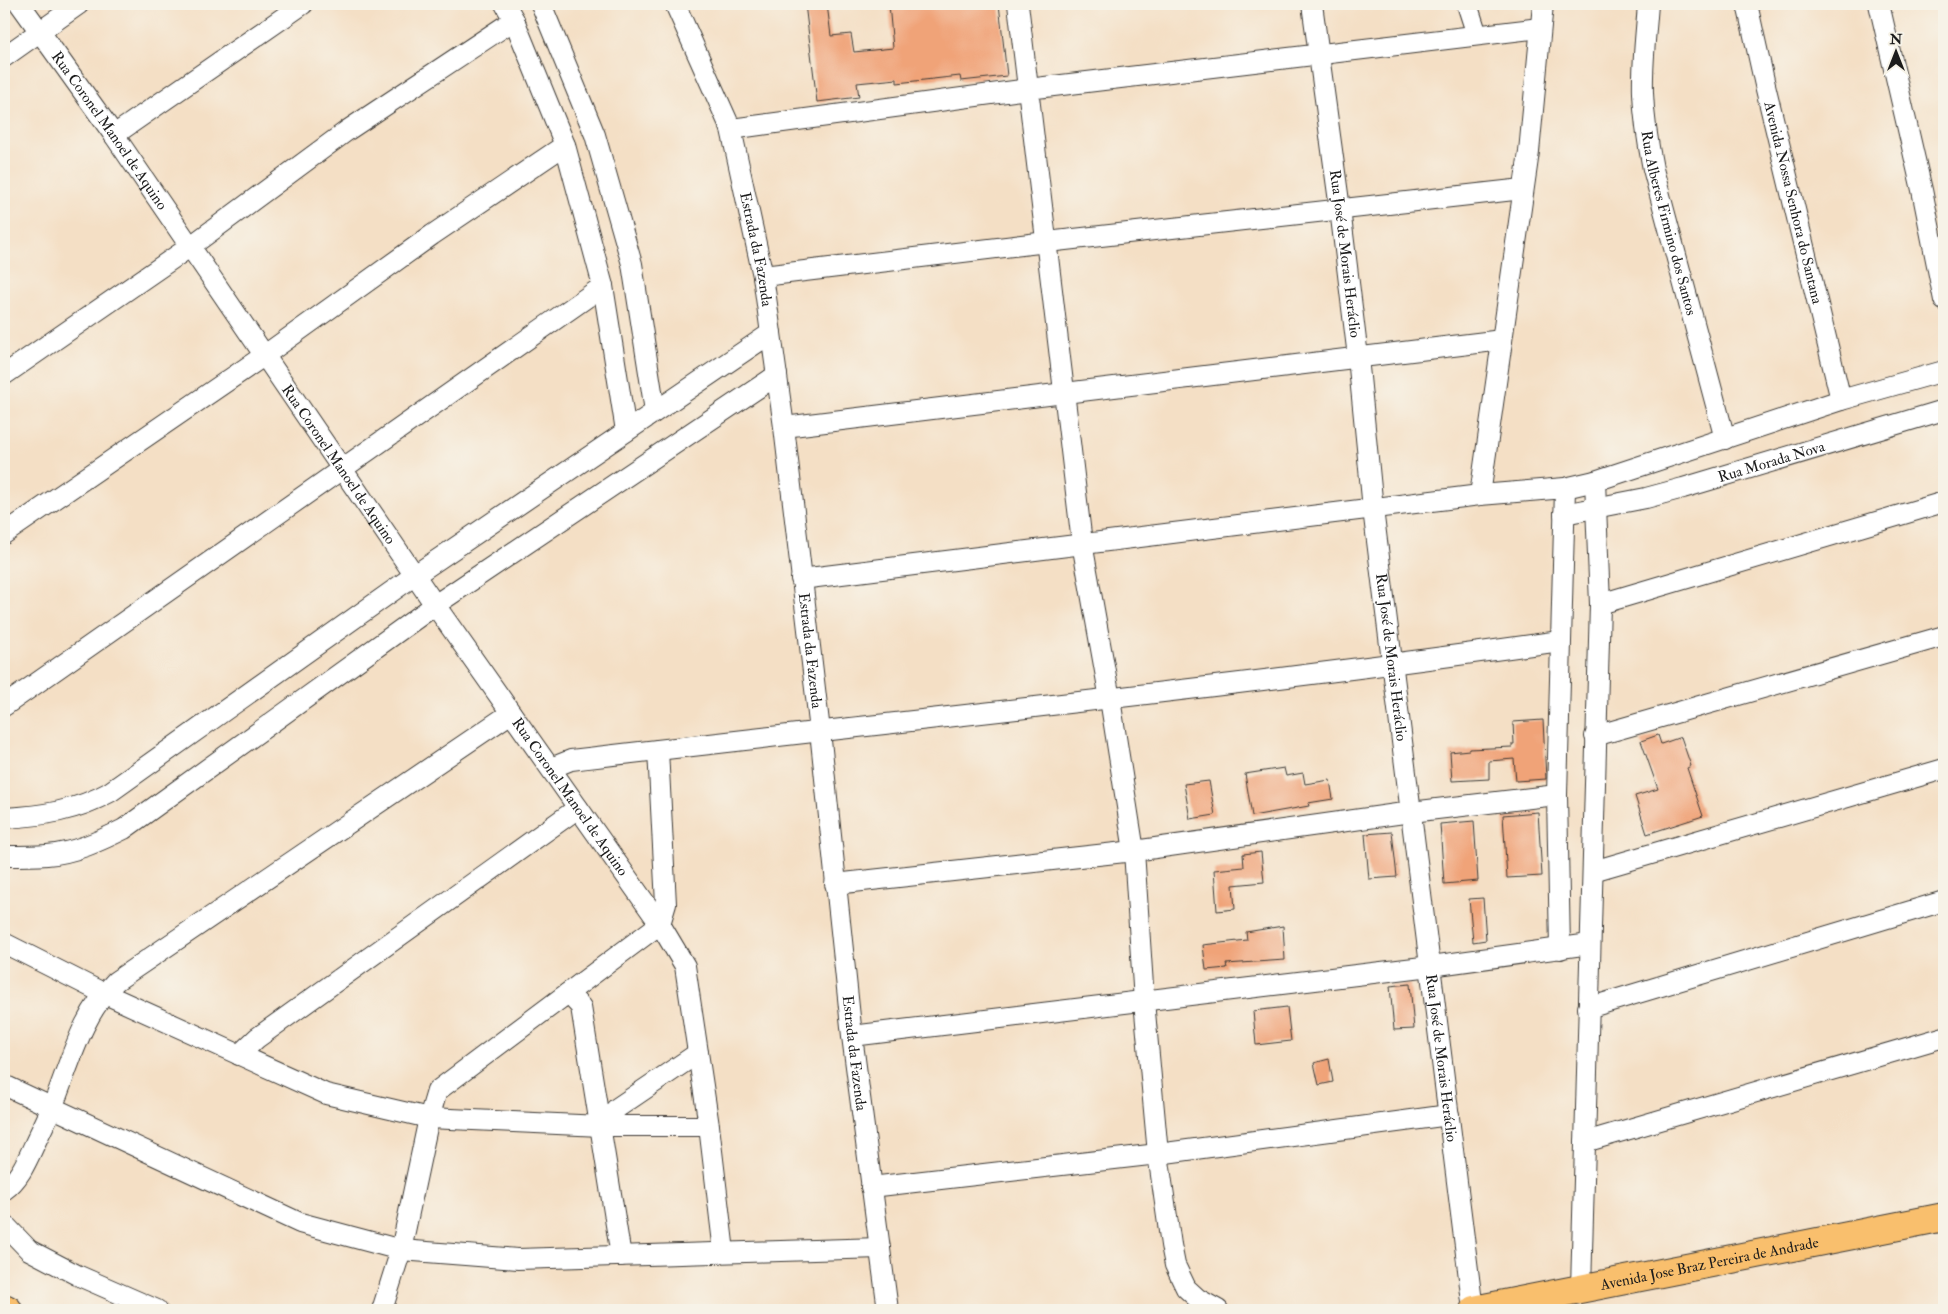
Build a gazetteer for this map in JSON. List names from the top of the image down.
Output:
{
  "streets": {
    "main road": ["Avenida Jose Braz Pereira de Andrade"],
    "street": [
      "Rua Coronel Manoel de Aquino",
      "Avenida Nossa Senhora do Santana",
      "Rua Alberes Firmino dos Santos",
      "Estrada da Fazenda",
      "Rua José de Morais Heráclio",
      "Rua Morada Nova"
    ]
  },
  "crossings": [
    ["Rua José de Morais Heráclio", "Avenida Jose Braz Pereira de Andrade"]
  ],
  "north": "top"
}
